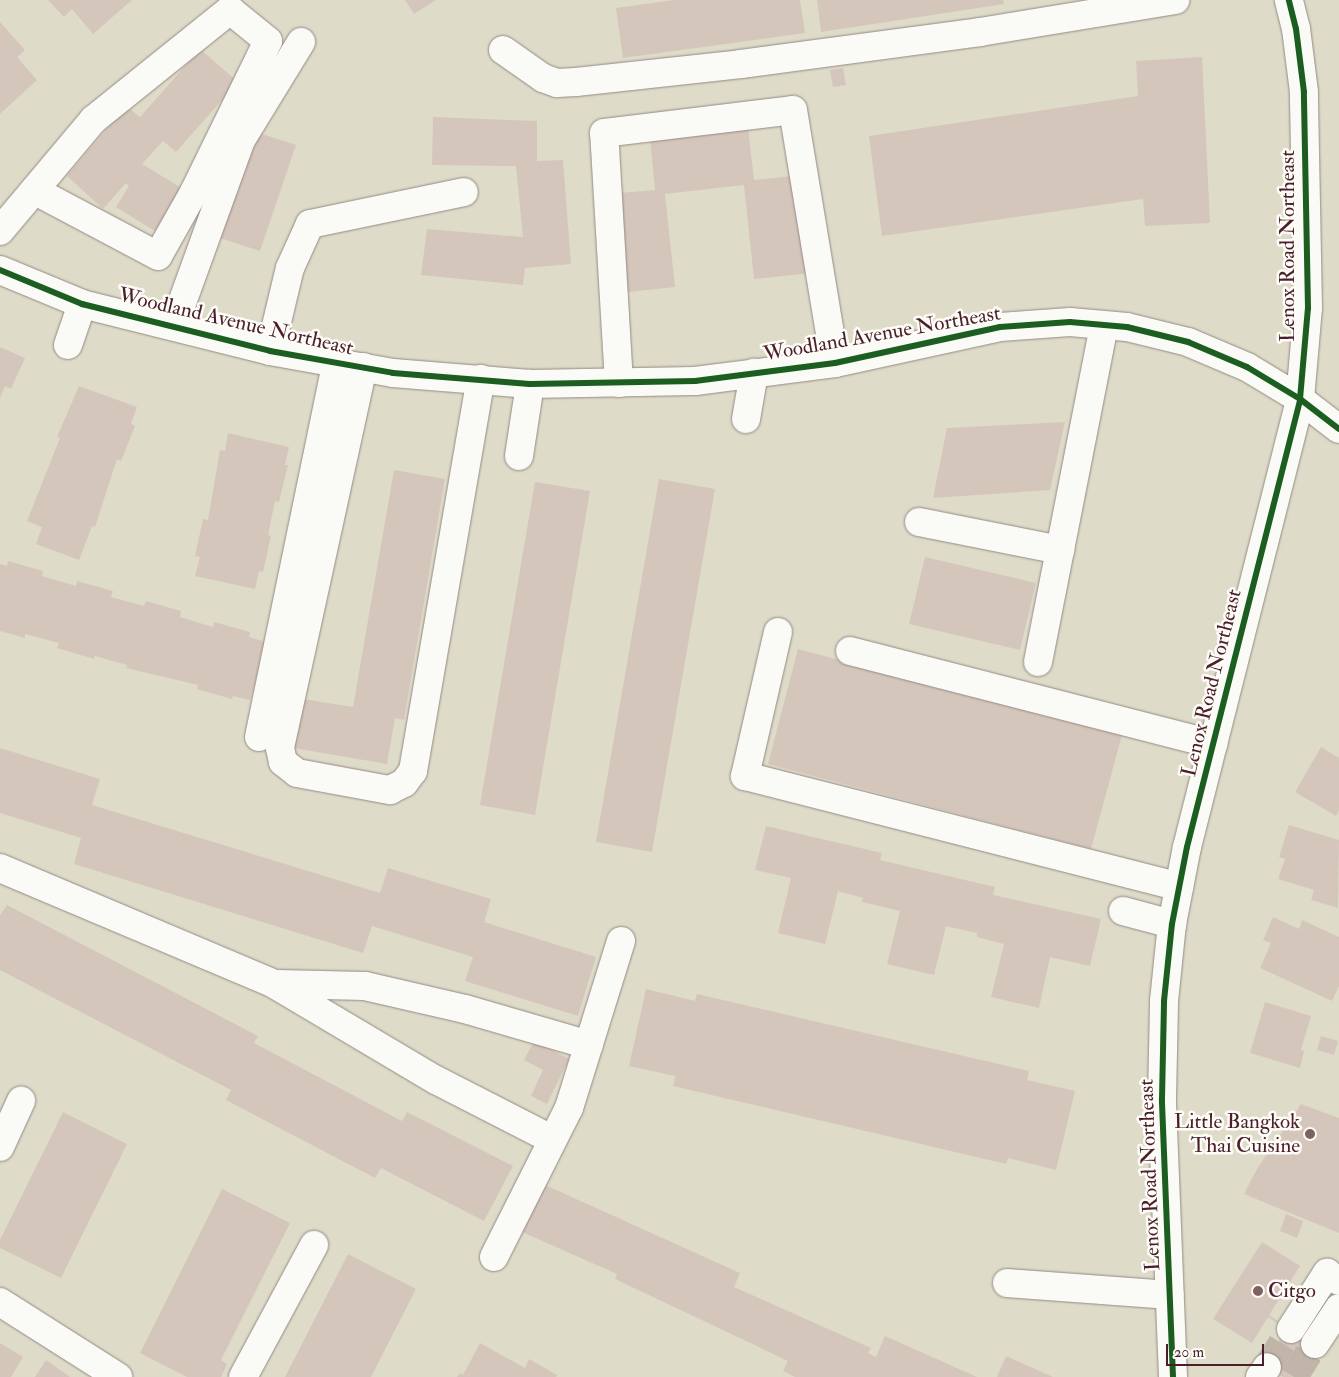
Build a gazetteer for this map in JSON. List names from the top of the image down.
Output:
{
  "streets": {
    "street": ["Lenox Road Northeast", "Woodland Avenue Northeast"]
  },
  "crossings": [
    ["Lenox Road Northeast", "Woodland Avenue Northeast"]
  ],
  "places": ["Little Bangkok Thai Cuisine", "Citgo"],
  "scale_bar": "20 m"
}
